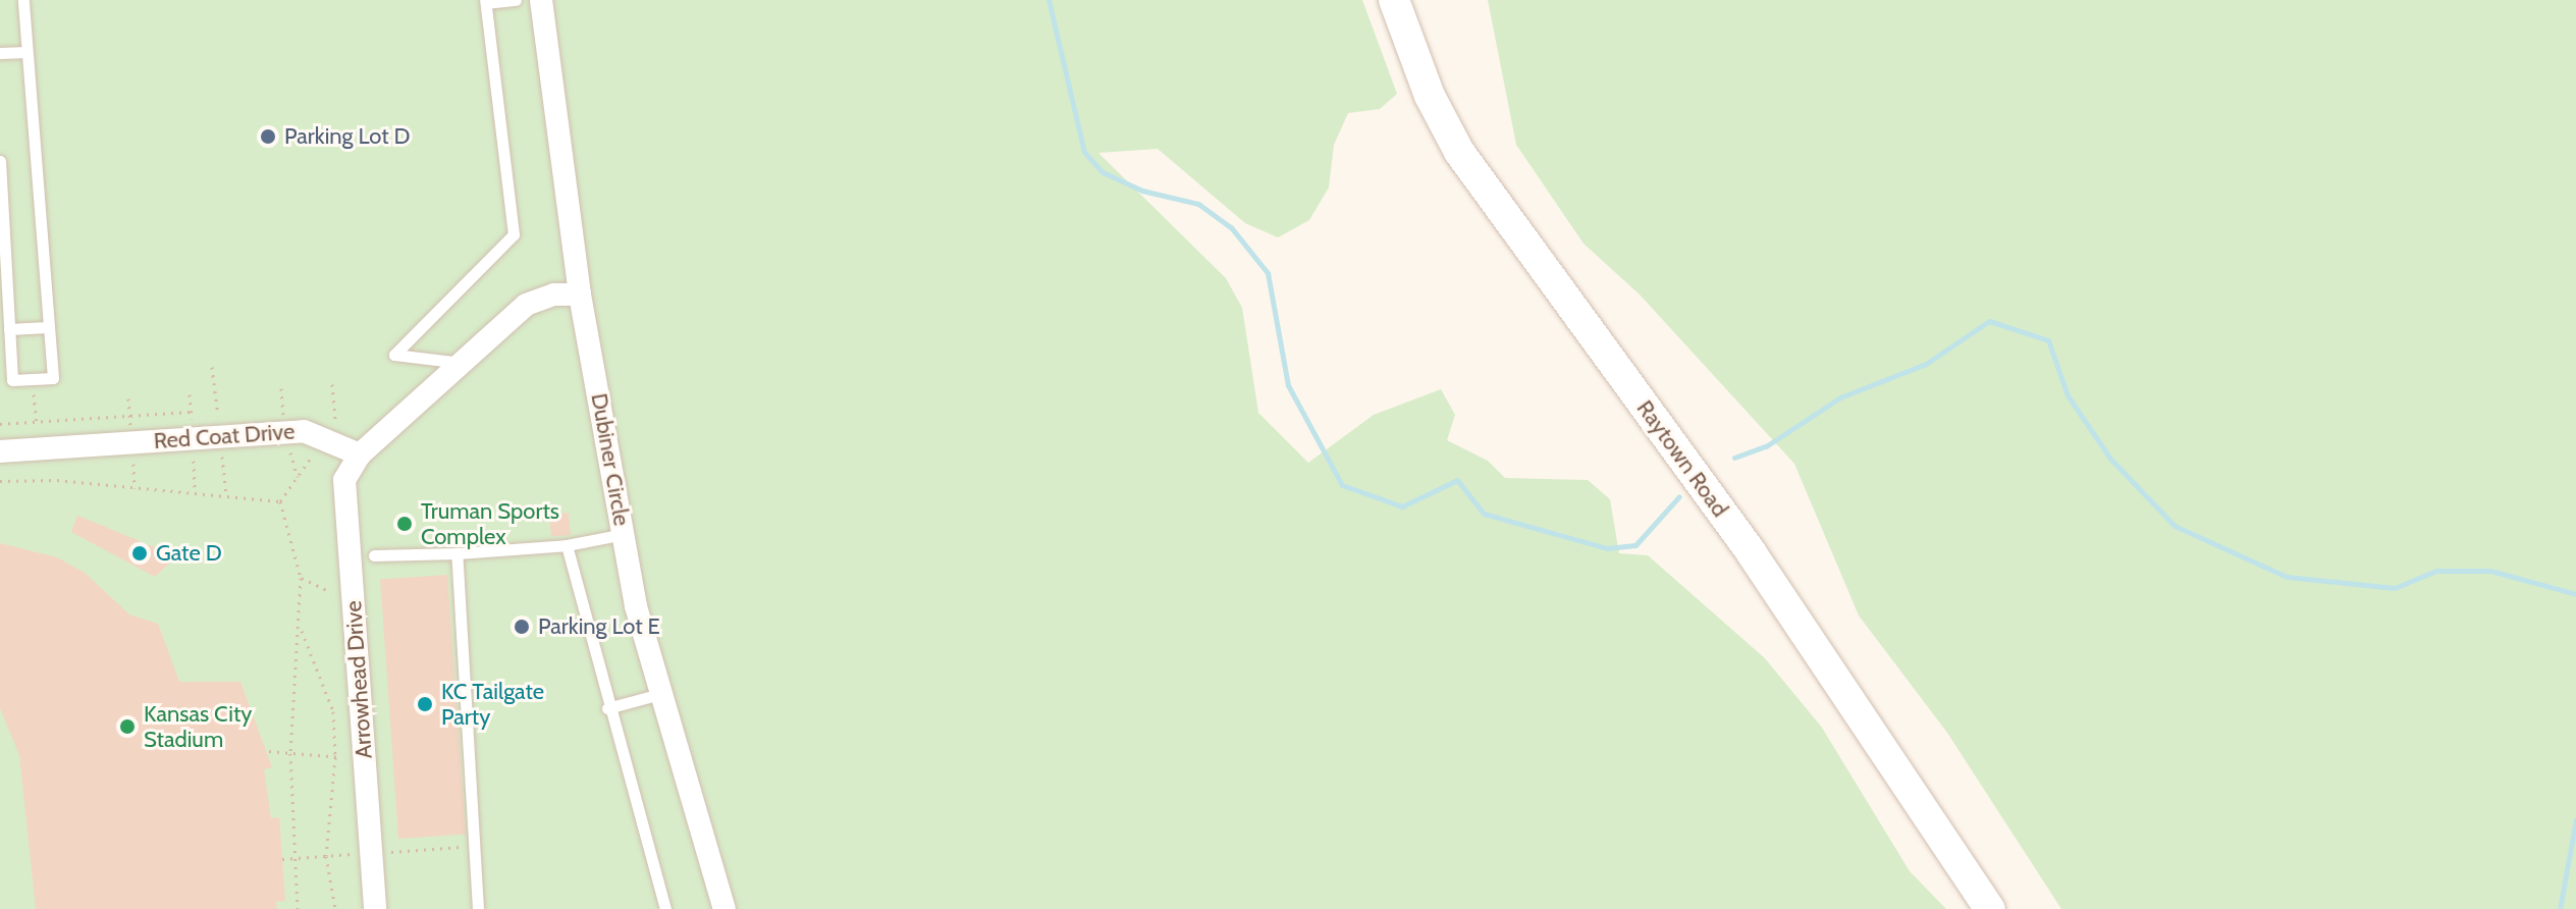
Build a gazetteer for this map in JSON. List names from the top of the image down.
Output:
{
  "streets": {
    "main road": ["Raytown Road"],
    "street": ["Red Coat Drive", "Dubiner Circle", "Arrowhead Drive"]
  },
  "crossings": [
    ["Red Coat Drive", "Arrowhead Drive"]
  ],
  "places": [
    "Parking Lot D",
    "Truman Sports Complex",
    "Gate D",
    "Parking Lot E",
    "KC Tailgate Party",
    "Kansas City Stadium"
  ]
}
